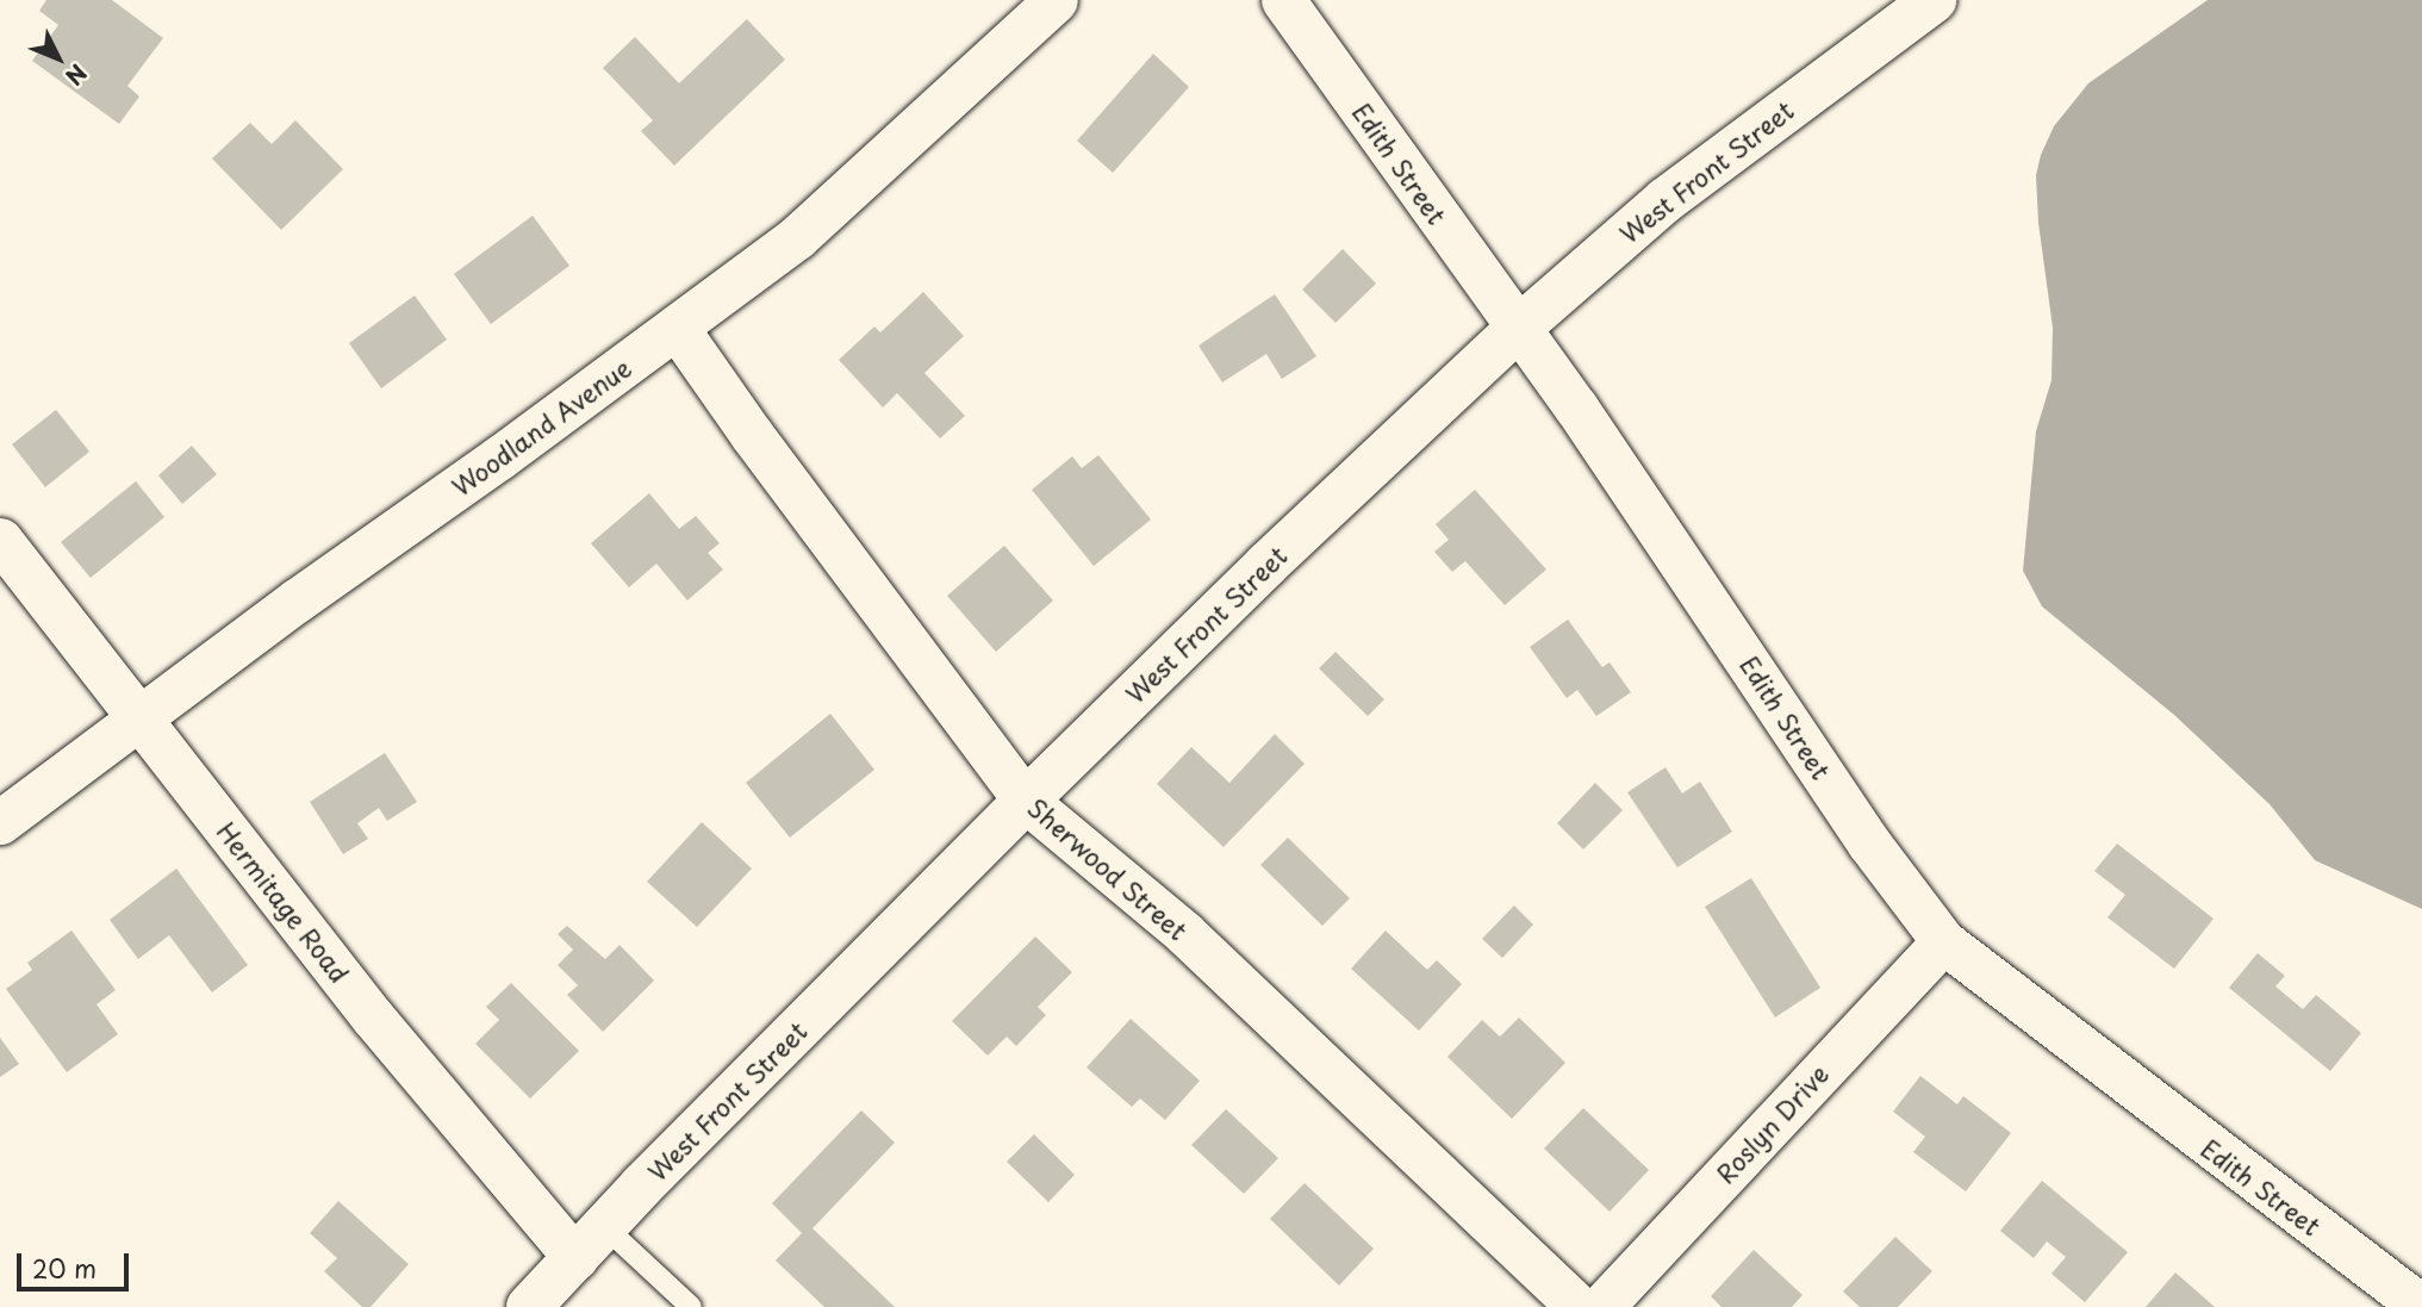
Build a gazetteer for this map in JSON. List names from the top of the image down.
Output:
{
  "streets": {
    "street": [
      "Edith Street",
      "West Front Street",
      "Woodland Avenue",
      "Sherwood Street",
      "Hermitage Road",
      "Roslyn Drive"
    ]
  },
  "crossings": [
    ["Edith Street", "West Front Street"],
    ["Edith Street", "Roslyn Drive"],
    ["West Front Street", "Sherwood Street"],
    ["West Front Street", "Hermitage Road"],
    ["Woodland Avenue", "Sherwood Street"],
    ["Woodland Avenue", "Hermitage Road"]
  ],
  "scale_bar": "20 m",
  "north": "bottom right"
}
